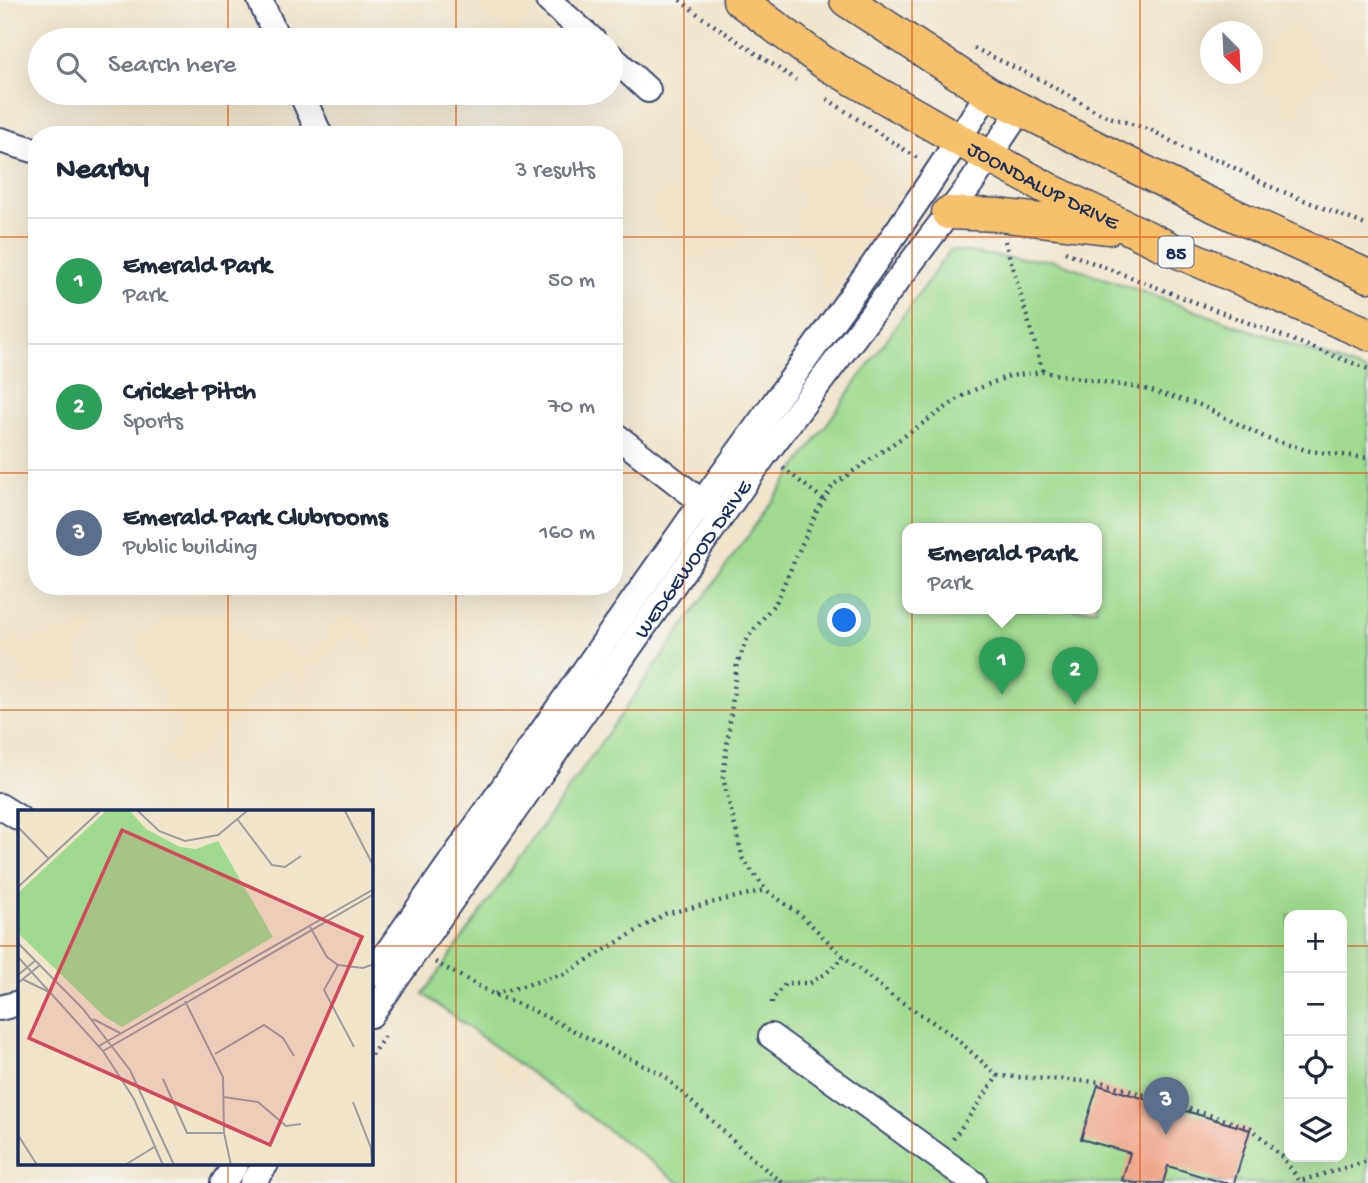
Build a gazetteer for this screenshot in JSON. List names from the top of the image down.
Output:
{
  "streets": {
    "main road": ["JOONDALUP DRIVE", "85"],
    "street": ["WEDGEWOOD DRIVE"]
  },
  "crossings": [
    ["JOONDALUP DRIVE", "WEDGEWOOD DRIVE"]
  ],
  "north": "bottom right",
  "page": {
    "search": "Search here",
    "heading": ["Nearby", "3 results"],
    "list": [
      {
        "mark": "1",
        "name": "Emerald Park",
        "note": "Park",
        "value": "50 m"
      },
      {
        "mark": "2",
        "name": "Cricket Pitch",
        "note": "Sports",
        "value": "70 m"
      },
      {
        "mark": "3",
        "name": "Emerald Park Clubrooms",
        "note": "Public building",
        "value": "160 m"
      }
    ],
    "popup": ["Emerald Park", "Park"],
    "pins": ["1", "2", "3"],
    "map_buttons": ["+", "−"]
  }
}
